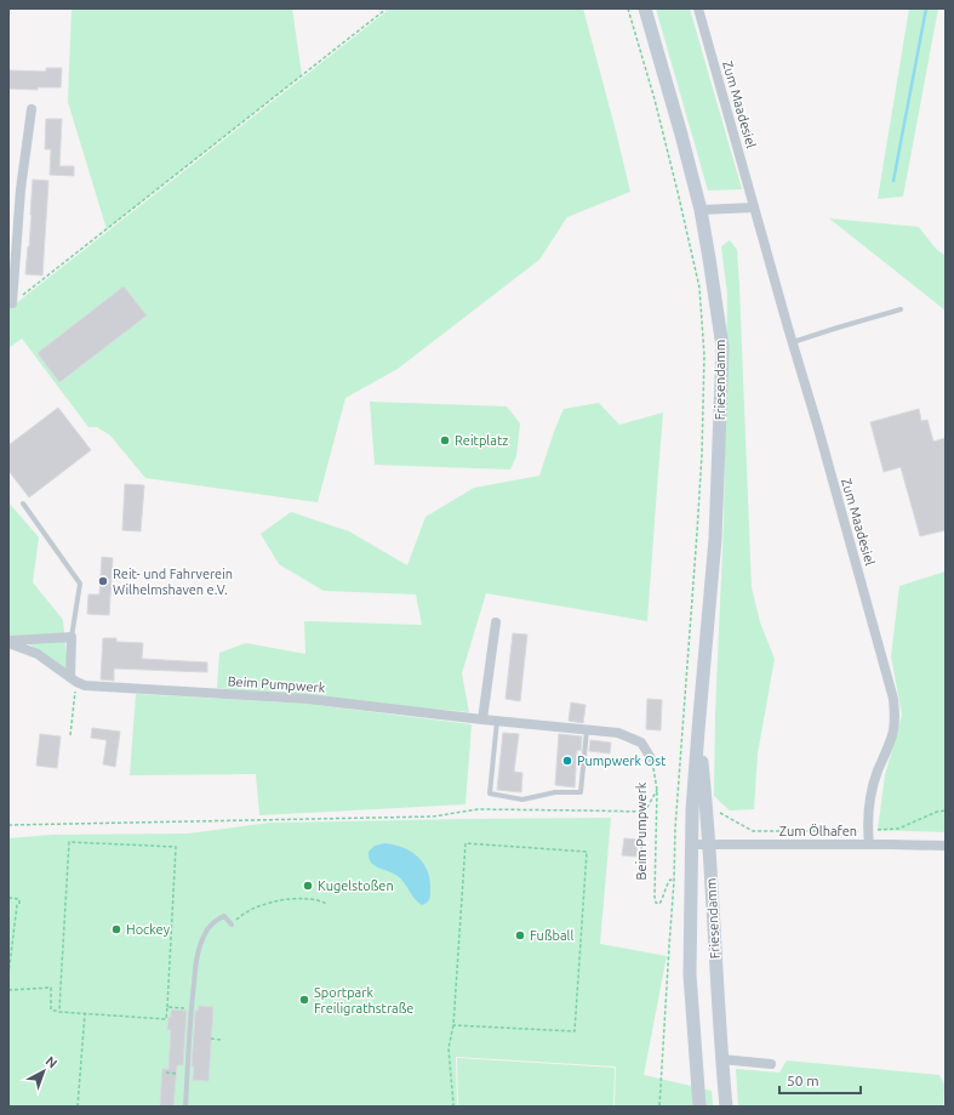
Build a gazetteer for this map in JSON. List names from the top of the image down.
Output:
{
  "streets": {
    "main road": ["Friesendamm"],
    "street": ["Zum Maadesiel", "Beim Pumpwerk", "Zum Ölhafen"]
  },
  "crossings": [
    ["Zum Maadesiel", "Zum Ölhafen"],
    ["Friesendamm", "Zum Ölhafen"]
  ],
  "places": [
    "Reitplatz",
    "Reit- und Fahrverein Wilhelmshaven e.V.",
    "Pumpwerk Ost",
    "Kugelstoßen",
    "Hockey",
    "Fußball",
    "Sportpark Freiligrathstraße"
  ],
  "scale_bar": "50 m",
  "north": "top right"
}
